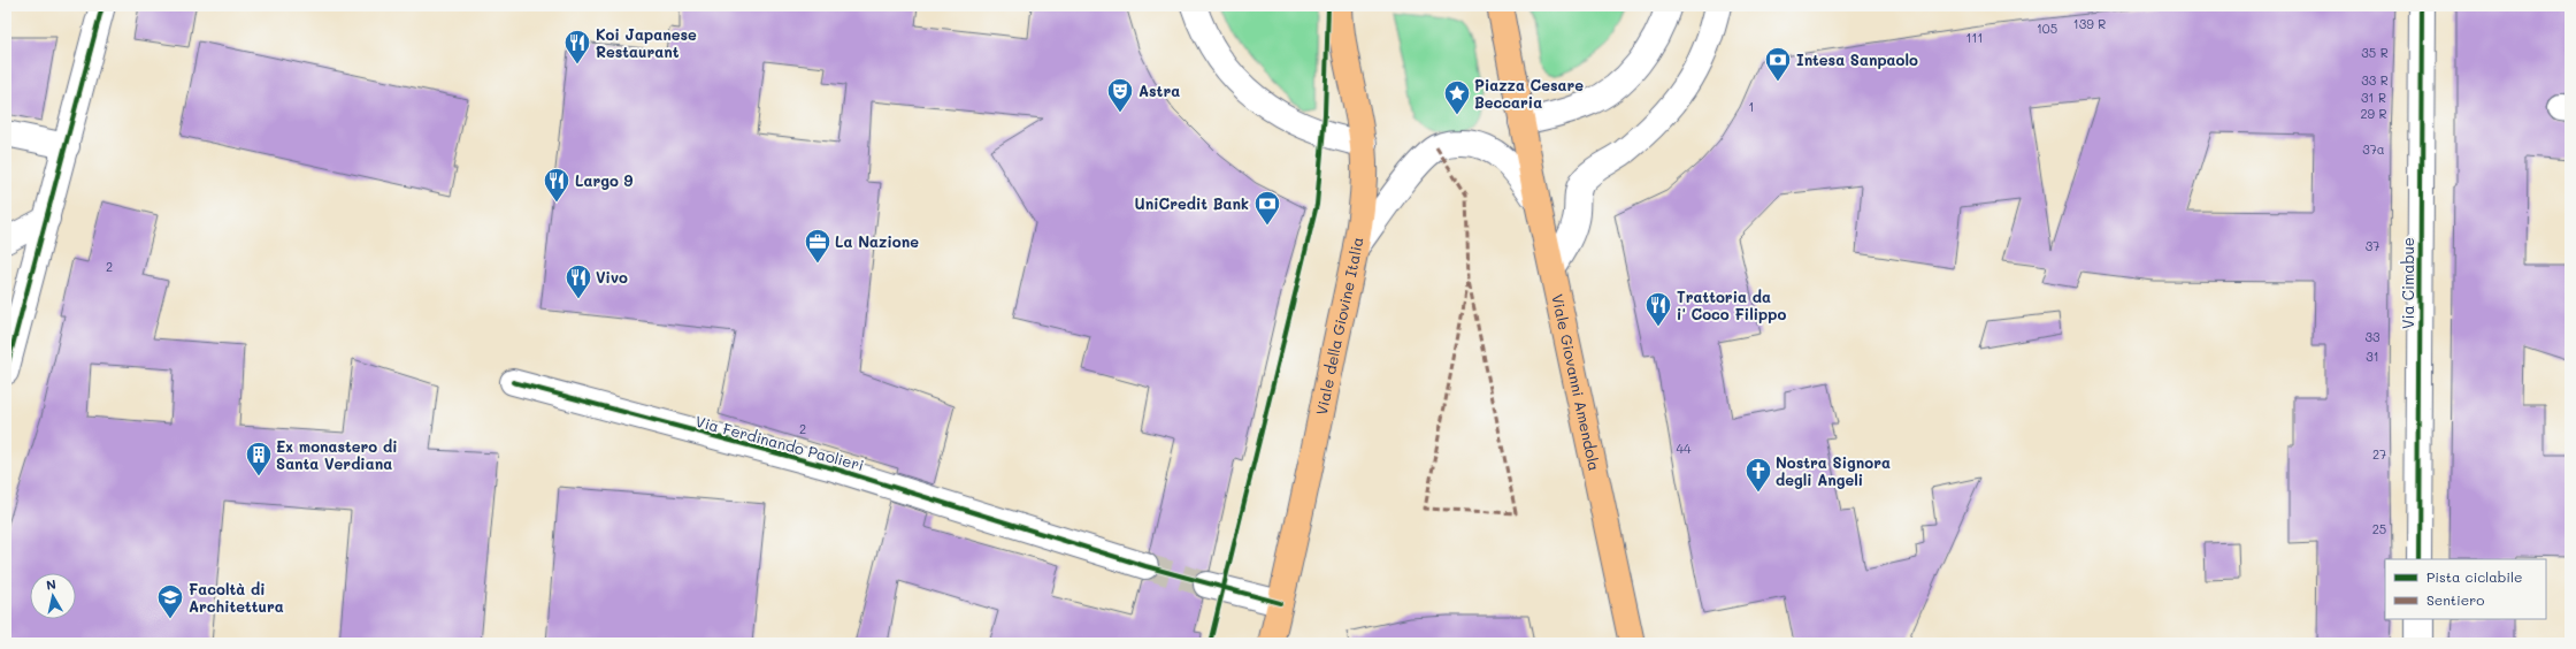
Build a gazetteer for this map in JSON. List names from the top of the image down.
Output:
{
  "streets": {
    "main road": ["Viale della Giovine Italia", "Viale Giovanni Amendola"],
    "street": ["Via Cimabue", "Via Ferdinando Paolieri"]
  },
  "places": {
    "restaurant": [
      "Koi Japanese Restaurant",
      "Largo 9",
      "Vivo",
      "Trattoria da i' Coco Filippo"
    ],
    "bank": ["Intesa Sanpaolo", "UniCredit Bank"],
    "theatre": ["Astra"],
    "place": ["Piazza Cesare Beccaria"],
    "office": ["La Nazione"],
    "building": ["Ex monastero di Santa Verdiana"],
    "church": ["Nostra Signora degli Angeli"],
    "school or university": ["Facoltà di Architettura"]
  },
  "house_numbers": [
    "139 R",
    "105",
    "111",
    "35 R",
    "33 R",
    "31 R",
    "1",
    "29 R",
    "37a",
    "37",
    "2",
    "33",
    "31",
    "2",
    "44",
    "27",
    "25"
  ],
  "legend": ["Pista ciclabile", "Sentiero"],
  "north": "top"
}
